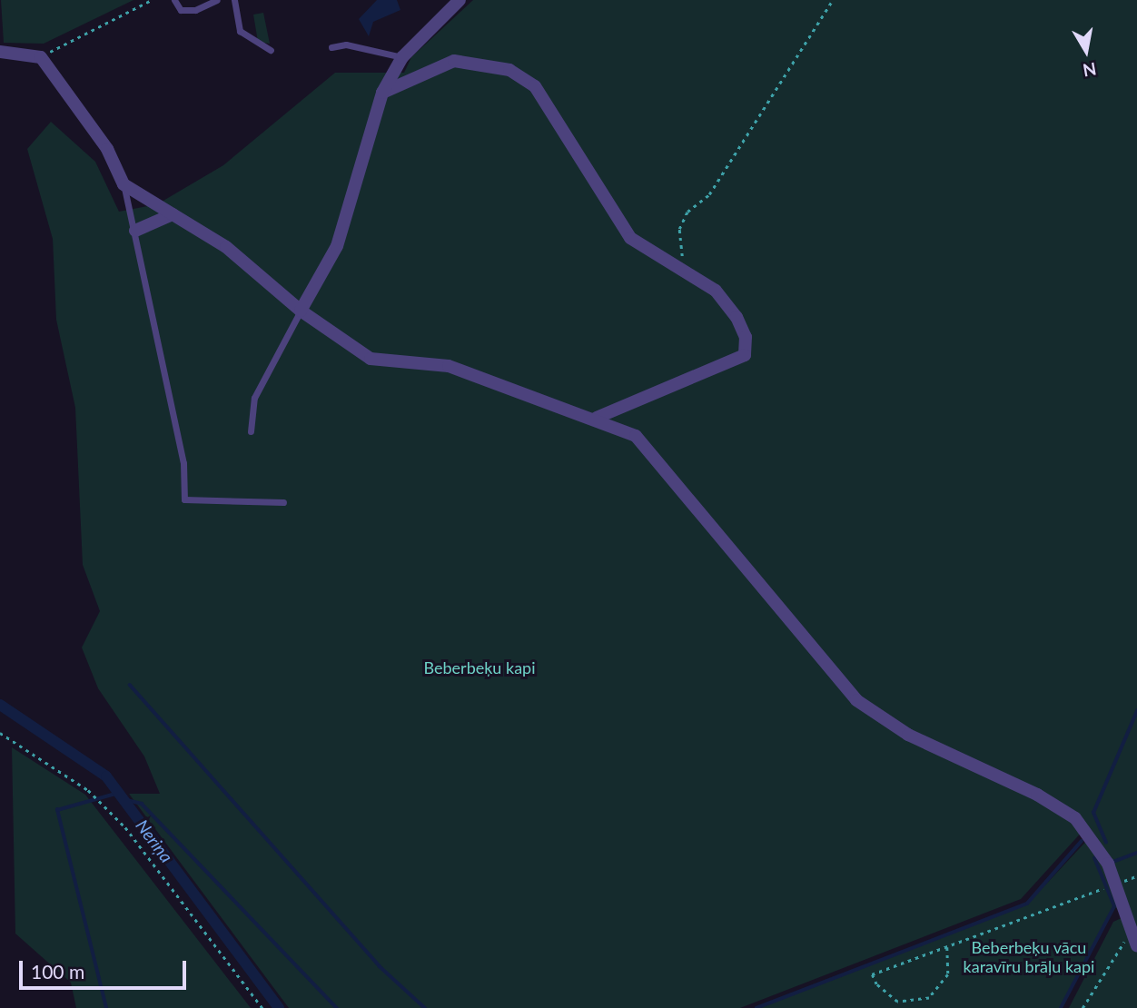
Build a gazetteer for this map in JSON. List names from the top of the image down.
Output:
{
  "water": ["Neriņa"],
  "parks": ["Beberbeķu kapi", "Beberbeķu vācu karavīru brāļu kapi"],
  "scale_bar": "100 m",
  "north": "bottom"
}
